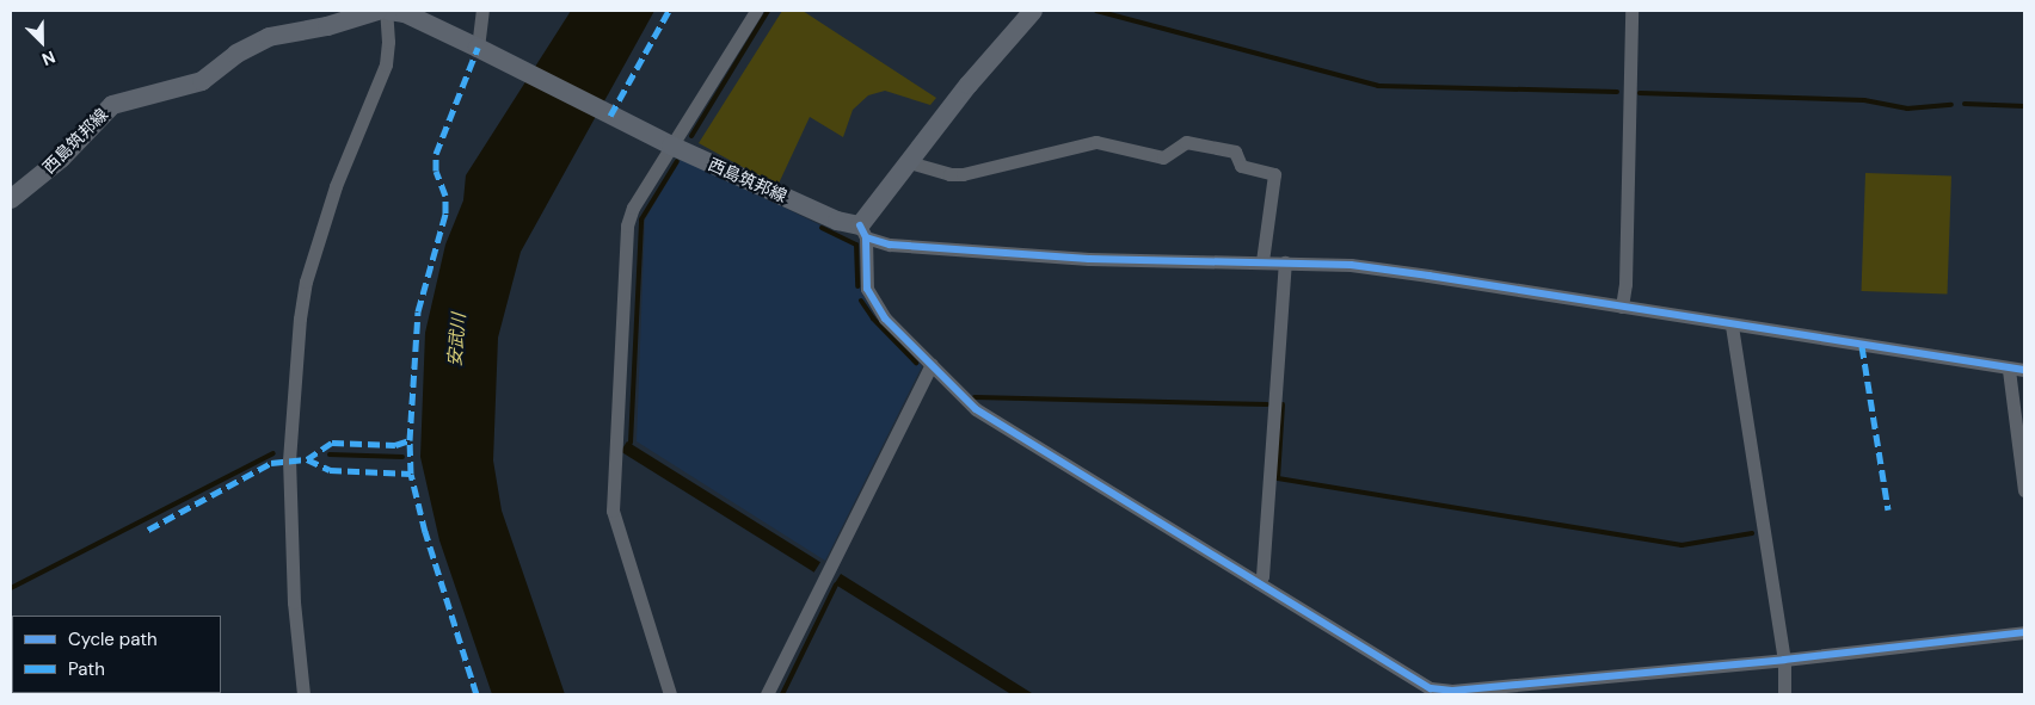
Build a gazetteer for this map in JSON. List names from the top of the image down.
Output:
{
  "streets": {
    "main road": ["西島筑邦線"]
  },
  "water": ["安武川"],
  "legend": ["Cycle path", "Path"],
  "north": "bottom right"
}
